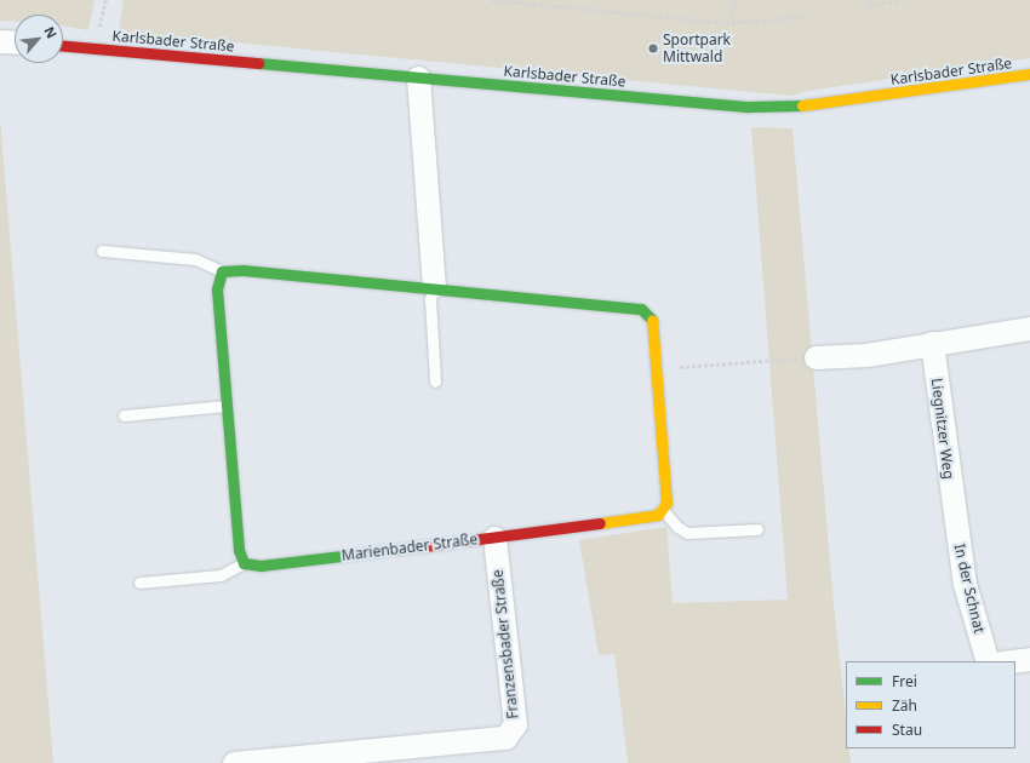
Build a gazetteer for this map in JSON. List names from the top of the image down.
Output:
{
  "streets": {
    "street": [
      "Karlsbader Straße",
      "Liegnitzer Weg",
      "Marienbader Straße",
      "In der Schnat",
      "Franzensbader Straße"
    ]
  },
  "crossings": [
    ["Liegnitzer Weg", "In der Schnat"],
    ["Marienbader Straße", "Franzensbader Straße"]
  ],
  "places": ["Sportpark Mittwald"],
  "legend": ["Frei", "Zäh", "Stau"],
  "north": "top right"
}
